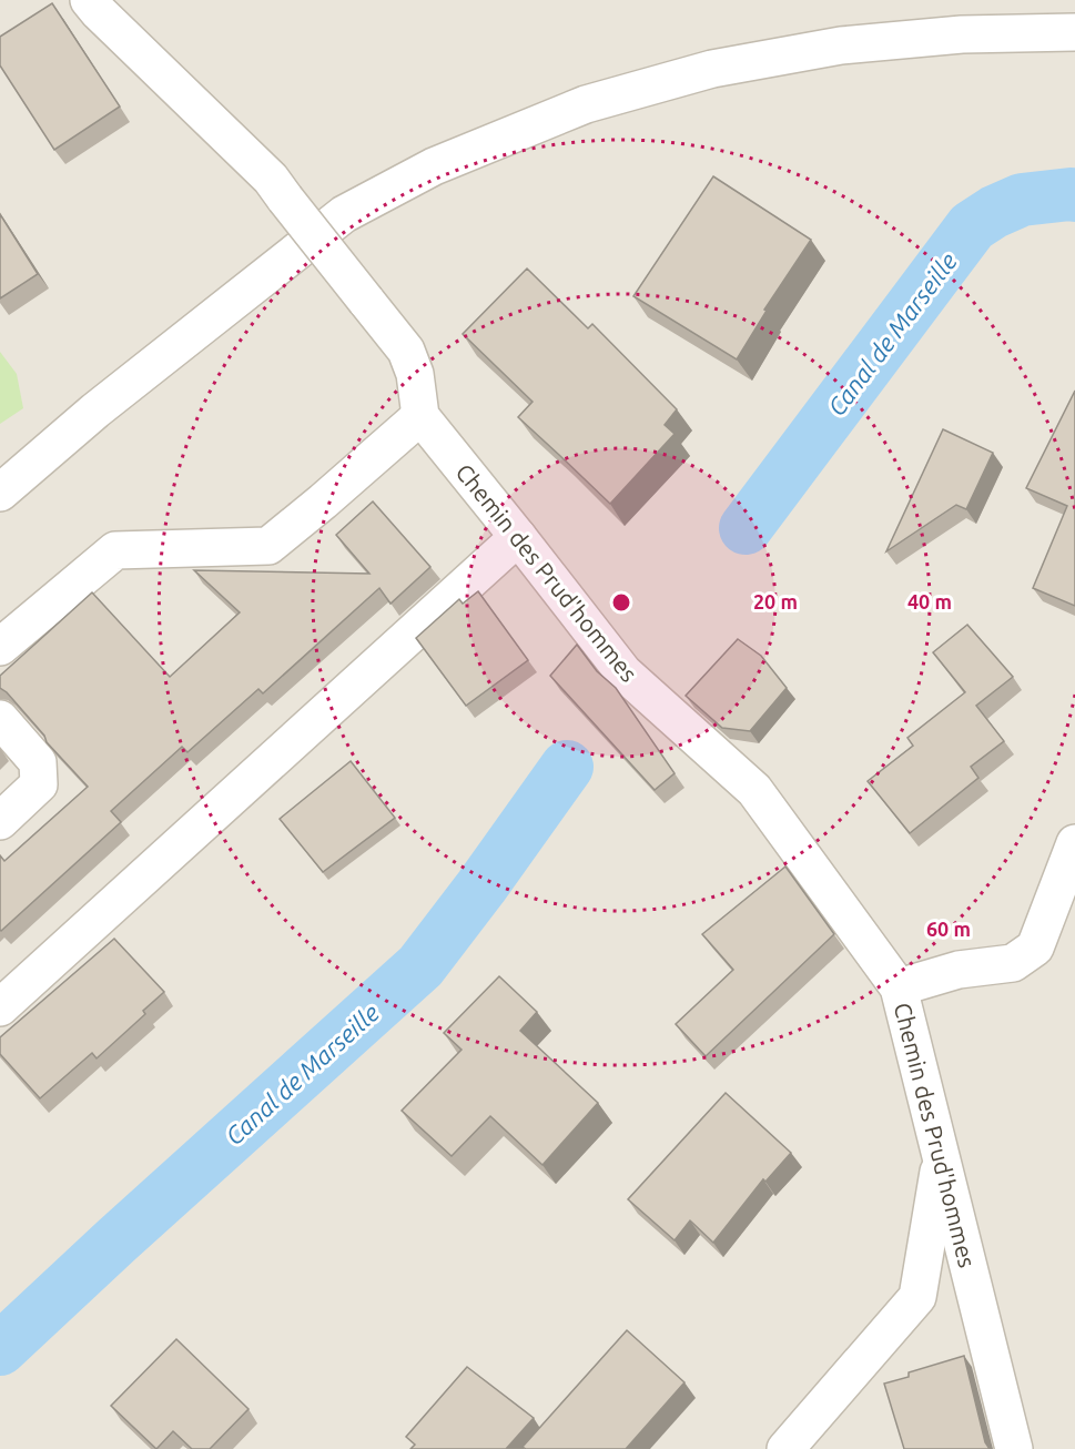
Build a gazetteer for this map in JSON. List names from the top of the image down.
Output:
{
  "streets": {
    "street": ["Chemin des Prud'hommes"]
  },
  "water": ["Canal de Marseille"],
  "rings": ["20 m", "40 m", "60 m"]
}
